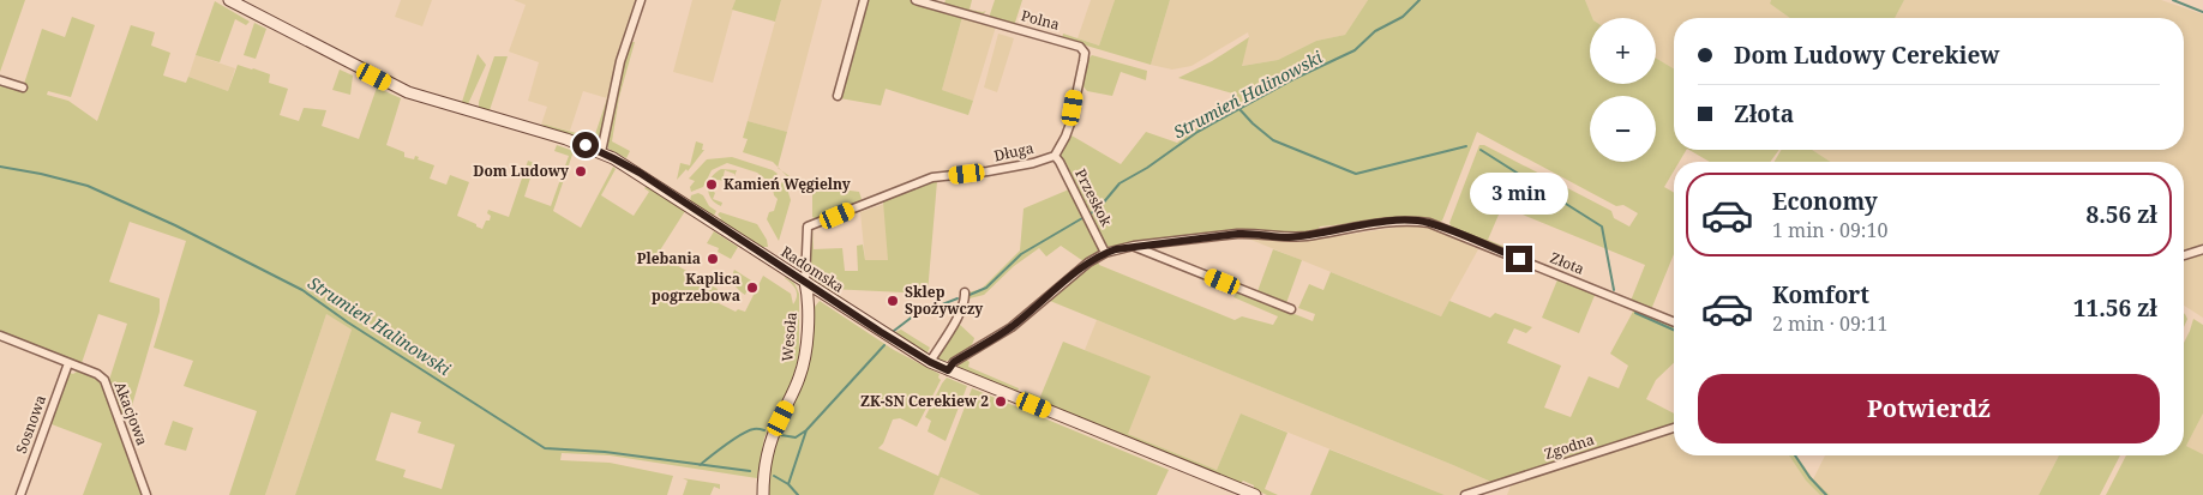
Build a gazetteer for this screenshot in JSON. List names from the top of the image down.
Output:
{
  "streets": {
    "street": [
      "Polna",
      "Długa",
      "Przeskok",
      "Złota",
      "Radomska",
      "Wesoła",
      "Akacjowa",
      "Sosnowa",
      "Zgodna"
    ]
  },
  "crossings": [
    ["Polna", "Długa"],
    ["Długa", "Przeskok"],
    ["Długa", "Radomska"],
    ["Długa", "Wesoła"],
    ["Przeskok", "Złota"],
    ["Złota", "Radomska"],
    ["Radomska", "Wesoła"],
    ["Akacjowa", "Sosnowa"]
  ],
  "water": ["Strumień Halinowski"],
  "places": [
    "Dom Ludowy",
    "Kamień Węgielny",
    "Plebania",
    "Kaplica pogrzebowa",
    "Sklep Spożywczy",
    "ZK-SN Cerekiew 2"
  ],
  "page": {
    "map_buttons": ["+", "−"],
    "banner": ["Dom Ludowy Cerekiew", "Złota"],
    "bubble": "3 min",
    "list": [
      {
        "name": "Economy",
        "note": "1 min · 09:10",
        "value": "8.56 zł"
      },
      {
        "name": "Komfort",
        "note": "2 min · 09:11",
        "value": "11.56 zł"
      }
    ],
    "buttons": "Potwierdź"
  }
}
